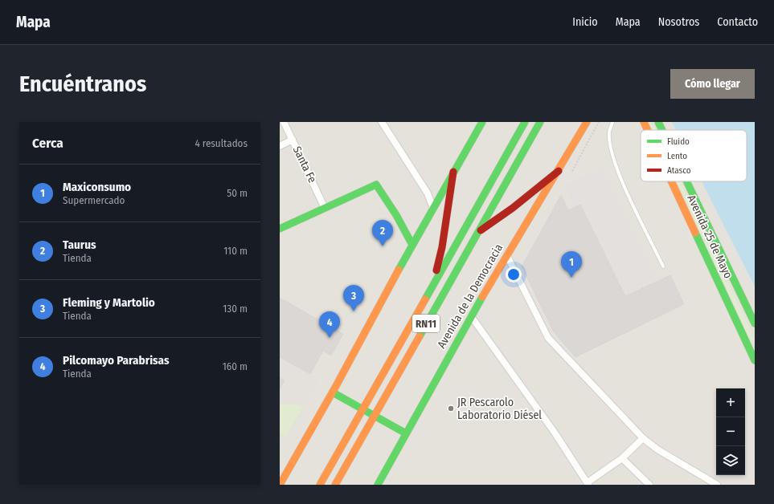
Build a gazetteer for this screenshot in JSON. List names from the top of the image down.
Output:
{
  "streets": {
    "main road": ["Avenida 25 de Mayo", "Avenida de la Democracia", "RN11"],
    "street": ["Santa Fe"]
  },
  "places": ["JR Pescarolo Laboratorio Diésel"],
  "legend": ["Fluido", "Lento", "Atasco"],
  "page": {
    "header": "Mapa",
    "nav": [
      "Inicio",
      "Mapa",
      "Nosotros",
      "Contacto"
    ],
    "buttons": "Cómo llegar",
    "title": "Encuéntranos",
    "heading": ["Cerca", "4 resultados"],
    "list": [
      {
        "mark": "1",
        "name": "Maxiconsumo",
        "note": "Supermercado",
        "value": "50 m"
      },
      {
        "mark": "2",
        "name": "Taurus",
        "note": "Tienda",
        "value": "110 m"
      },
      {
        "mark": "3",
        "name": "Fleming y Martolio",
        "note": "Tienda",
        "value": "130 m"
      },
      {
        "mark": "4",
        "name": "Pilcomayo Parabrisas",
        "note": "Tienda",
        "value": "160 m"
      }
    ],
    "pins": [
      "2",
      "1",
      "3",
      "4"
    ],
    "map_buttons": ["+", "−"]
  }
}
